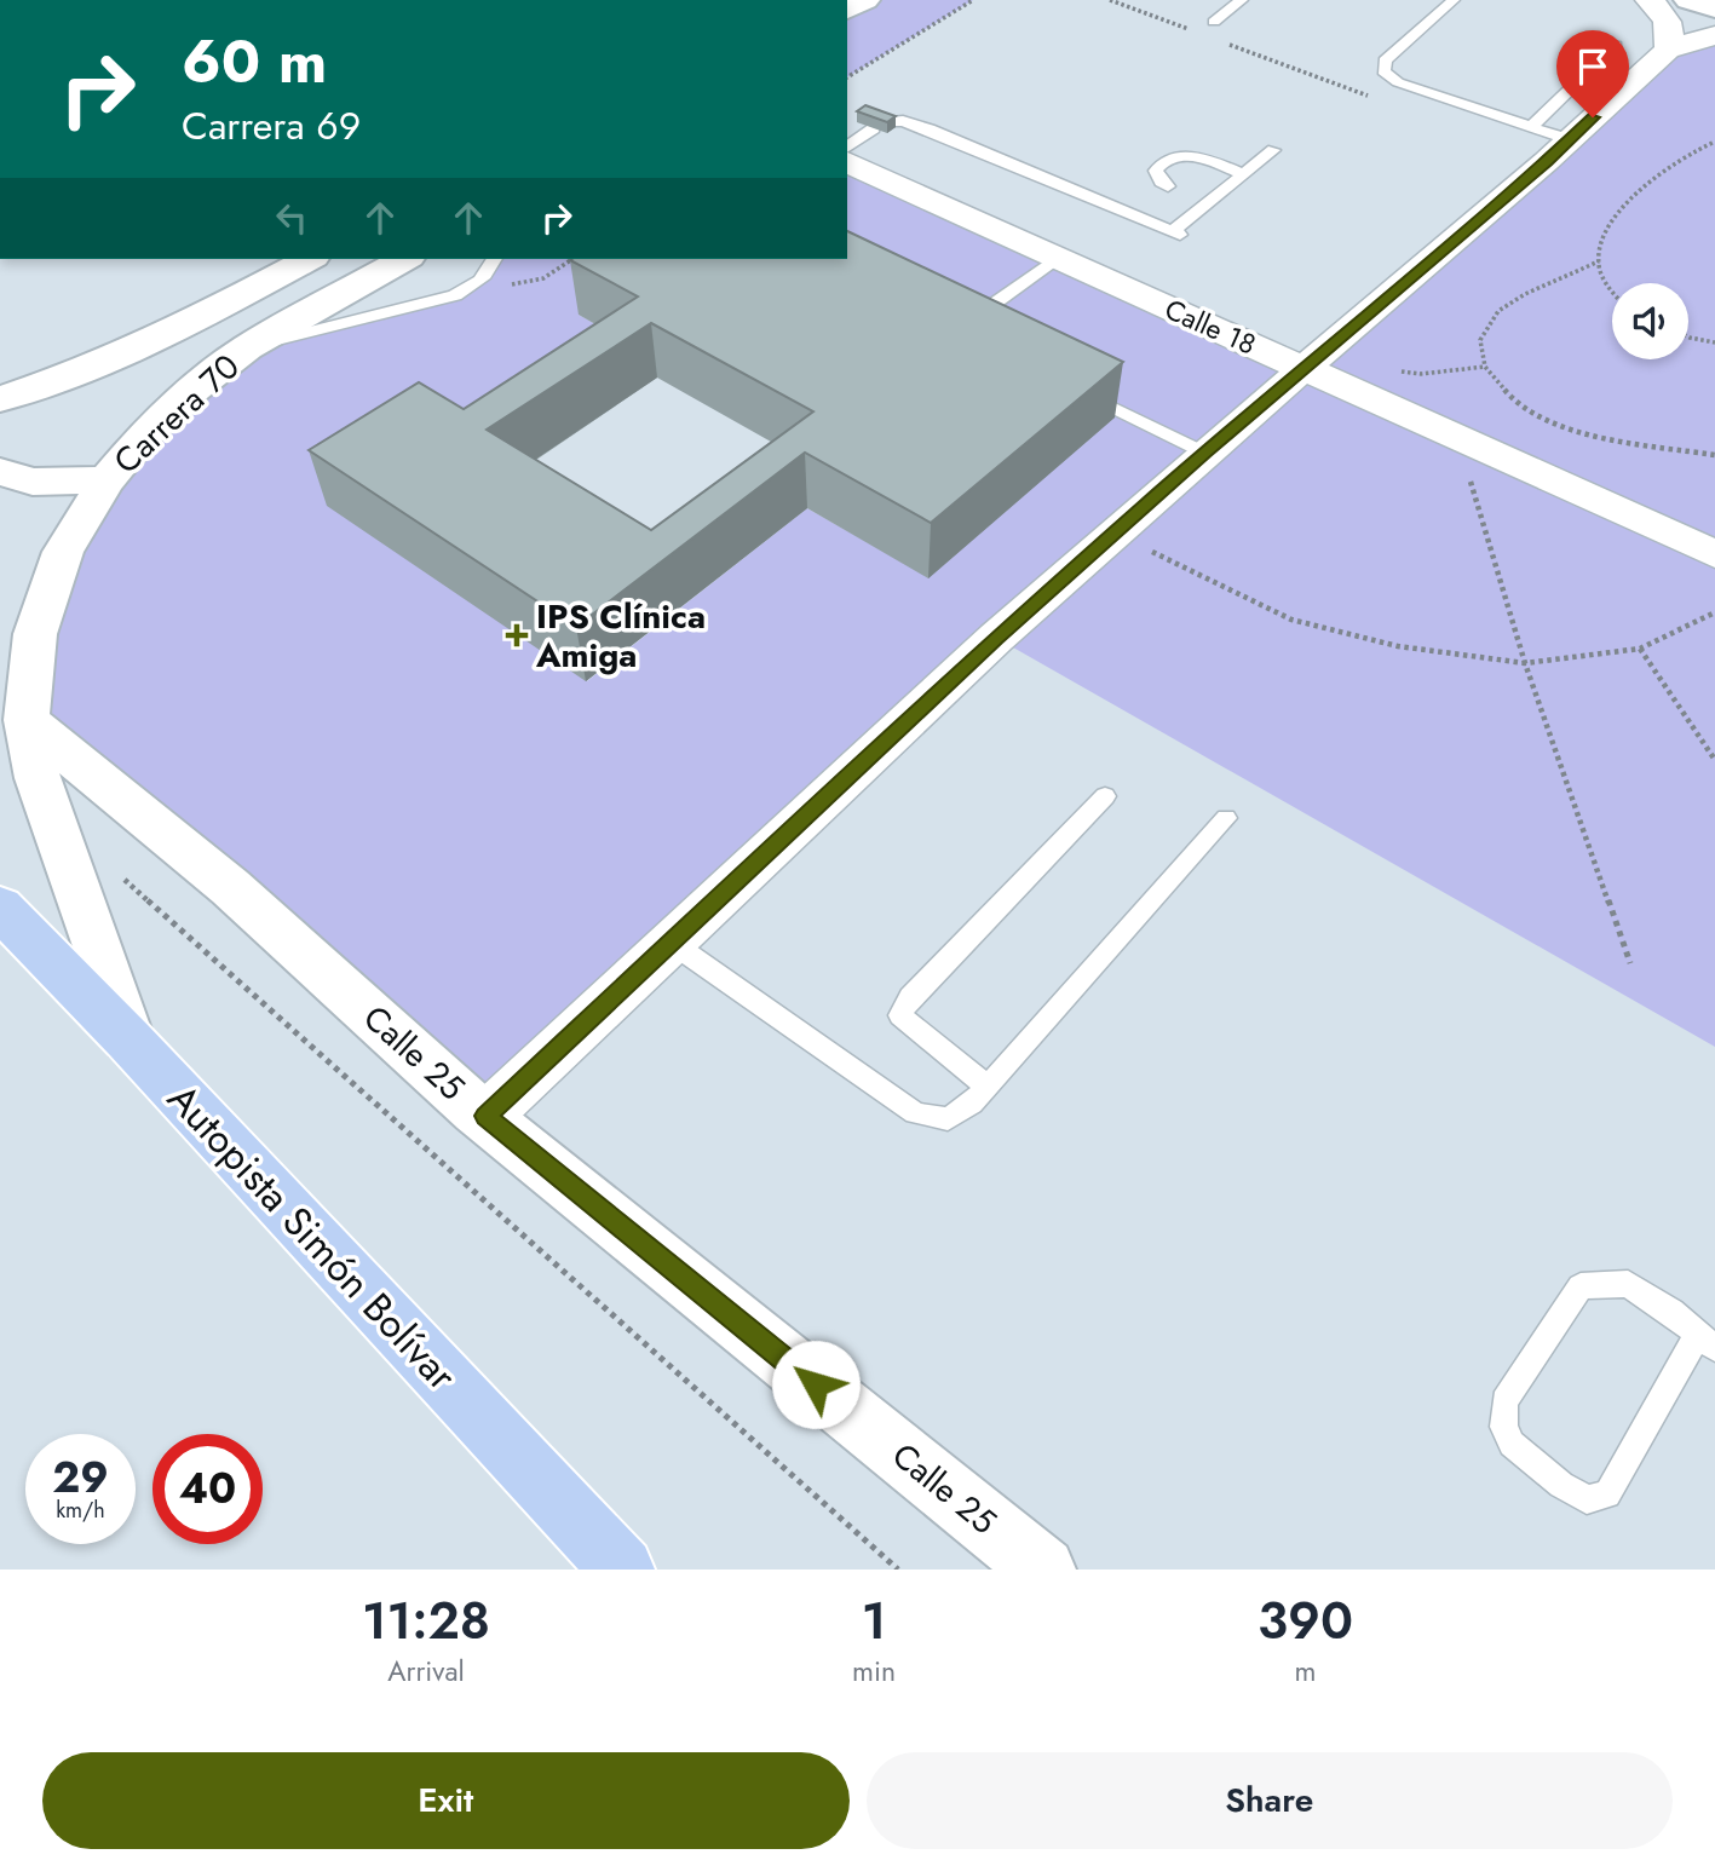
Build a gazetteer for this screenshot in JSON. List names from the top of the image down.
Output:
{
  "streets": {
    "highway": ["Autopista Simón Bolívar"],
    "street": ["Calle 18", "Carrera 70", "Calle 25"]
  },
  "crossings": [
    ["Carrera 70", "Calle 25"],
    ["Carrera 70", "Autopista Simón Bolívar"]
  ],
  "places": {
    "health": ["IPS Clínica Amiga"]
  },
  "page": {
    "turn": ["60 m", "Carrera 69"],
    "speed": "29 km/h",
    "limit": "40",
    "eta": [
      "11:28",
      "Arrival",
      "1",
      "min",
      "390",
      "m"
    ],
    "buttons": ["Exit", "Share"]
  }
}
